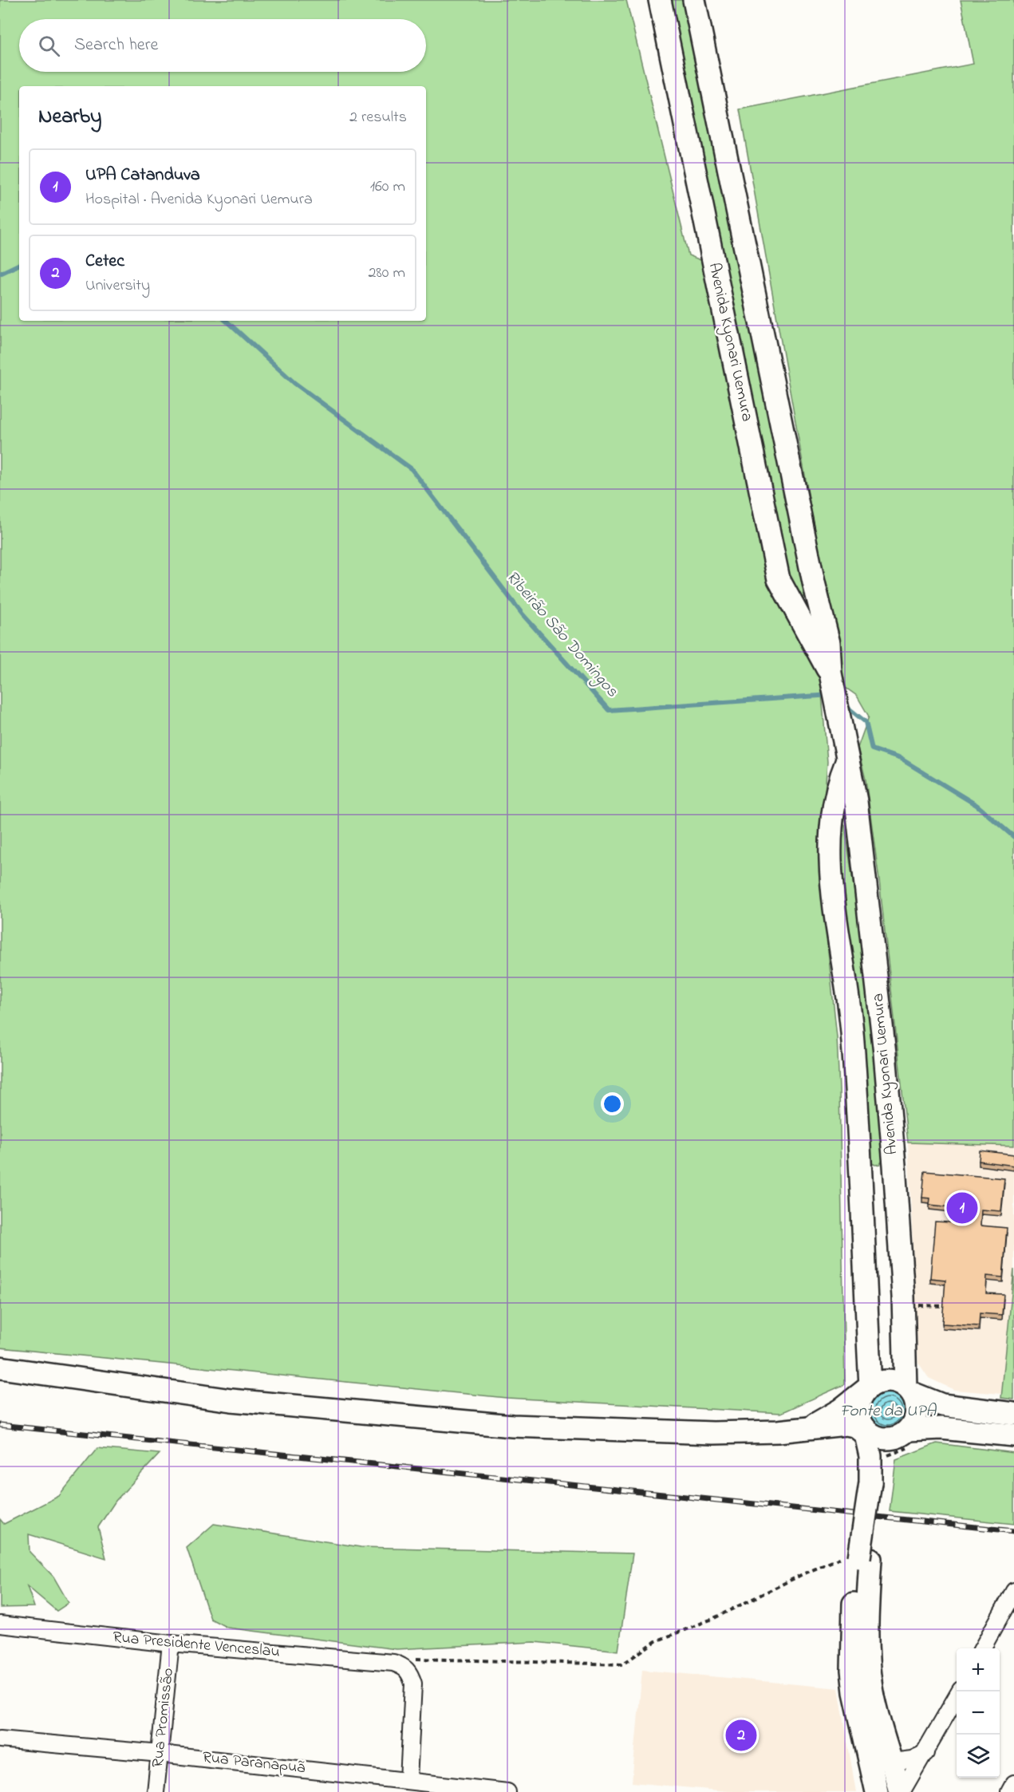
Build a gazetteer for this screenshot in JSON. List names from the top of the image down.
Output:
{
  "streets": {
    "street": [
      "Avenida Kyonari Uemura",
      "Rua Presidente Venceslau",
      "Rua Promissão",
      "Rua Paranapuã"
    ]
  },
  "crossings": [
    ["Rua Presidente Venceslau", "Rua Promissão"],
    ["Rua Promissão", "Rua Paranapuã"]
  ],
  "water": ["Ribeirão São Domingos", "Fonte da UPA"],
  "page": {
    "search": "Search here",
    "heading": ["Nearby", "2 results"],
    "list": [
      {
        "mark": "1",
        "name": "UPA Catanduva",
        "note": "Hospital · Avenida Kyonari Uemura",
        "value": "160 m"
      },
      {
        "mark": "2",
        "name": "Cetec",
        "note": "University",
        "value": "280 m"
      }
    ],
    "pins": ["1", "2"],
    "map_buttons": ["+", "−"]
  }
}
